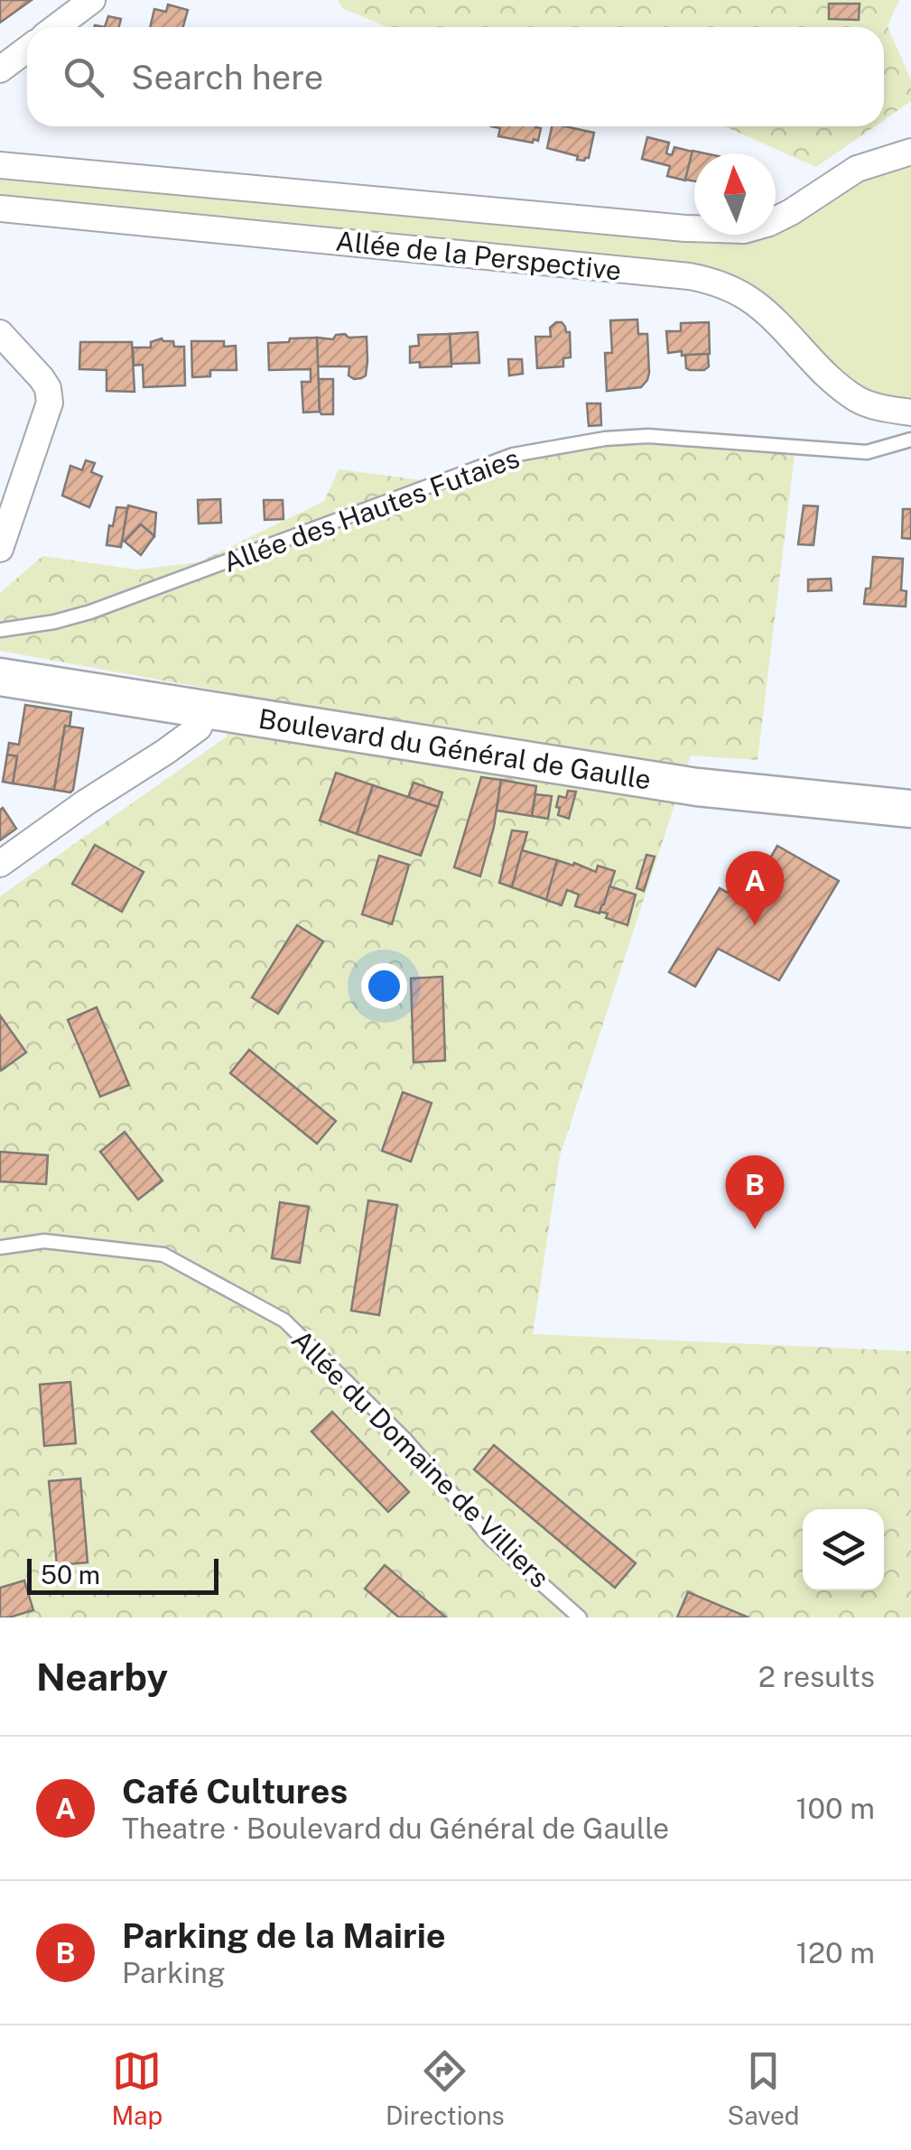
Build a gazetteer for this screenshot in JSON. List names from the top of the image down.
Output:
{
  "streets": {
    "main road": ["Boulevard du Général de Gaulle"],
    "street": ["Allée de la Perspective"],
    "lane": ["Allée des Hautes Futaies", "Allée du Domaine de Villiers"]
  },
  "scale_bar": "50 m",
  "north": "top",
  "page": {
    "search": "Search here",
    "pins": ["A", "B"],
    "scale": "50 m",
    "heading": ["Nearby", "2 results"],
    "list": [
      {
        "mark": "A",
        "name": "Café Cultures",
        "note": "Theatre · Boulevard du Général de Gaulle",
        "value": "100 m"
      },
      {
        "mark": "B",
        "name": "Parking de la Mairie",
        "note": "Parking",
        "value": "120 m"
      }
    ],
    "nav": ["Map", "Directions", "Saved"]
  }
}
